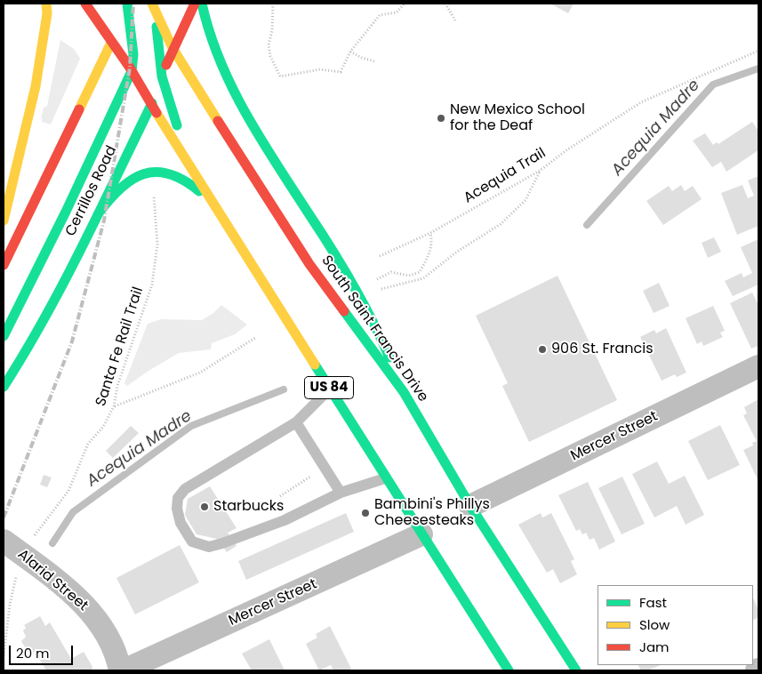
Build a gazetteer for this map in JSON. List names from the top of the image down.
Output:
{
  "streets": {
    "main road": ["Cerrillos Road", "South Saint Francis Drive", "US 84"],
    "street": ["Mercer Street", "Alarid Street"],
    "path": ["Acequia Trail", "Santa Fe Rail Trail"]
  },
  "crossings": [
    ["Cerrillos Road", "South Saint Francis Drive"],
    ["Cerrillos Road", "US 84"],
    ["South Saint Francis Drive", "Mercer Street"],
    ["US 84", "Mercer Street"],
    ["Mercer Street", "Alarid Street"]
  ],
  "water": ["Acequia Madre"],
  "places": [
    "New Mexico School for the Deaf",
    "906 St. Francis",
    "Starbucks",
    "Bambini's Phillys Cheesesteaks"
  ],
  "legend": ["Fast", "Slow", "Jam"],
  "scale_bar": "20 m"
}
